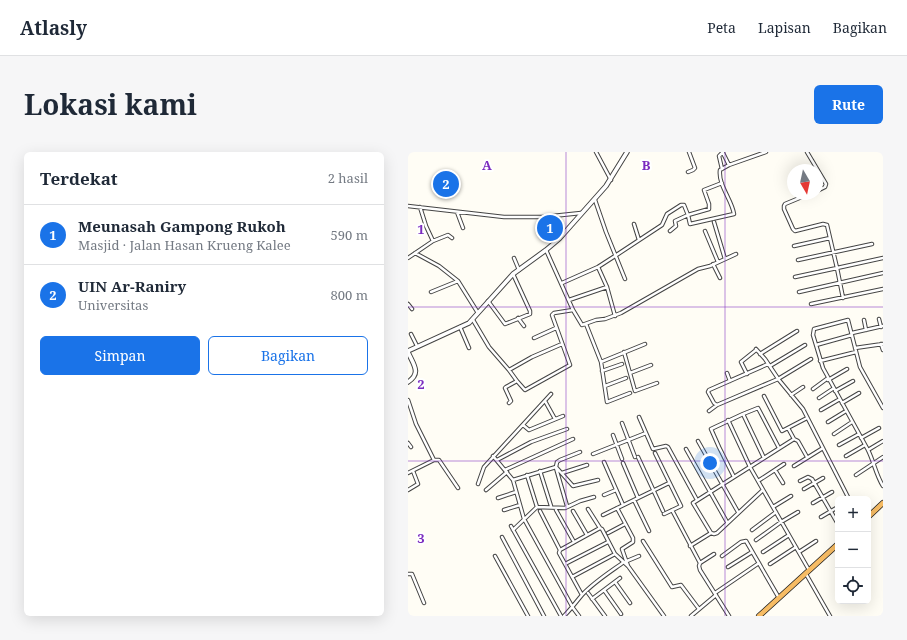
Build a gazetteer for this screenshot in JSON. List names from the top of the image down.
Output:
{
  "north": "bottom",
  "page": {
    "header": "Atlasly",
    "nav": ["Peta", "Lapisan", "Bagikan"],
    "title": "Lokasi kami",
    "buttons": [
      "Rute",
      ["Simpan", "Bagikan"]
    ],
    "heading": ["Terdekat", "2 hasil"],
    "pins": ["2", "1"],
    "list": [
      {
        "mark": "1",
        "name": "Meunasah Gampong Rukoh",
        "note": "Masjid · Jalan Hasan Krueng Kalee",
        "value": "590 m"
      },
      {
        "mark": "2",
        "name": "UIN Ar-Raniry",
        "note": "Universitas",
        "value": "800 m"
      }
    ],
    "map_buttons": ["+", "−"]
  },
  "grid": {
    "columns": ["A", "B"],
    "rows": ["1", "2", "3"]
  }
}
